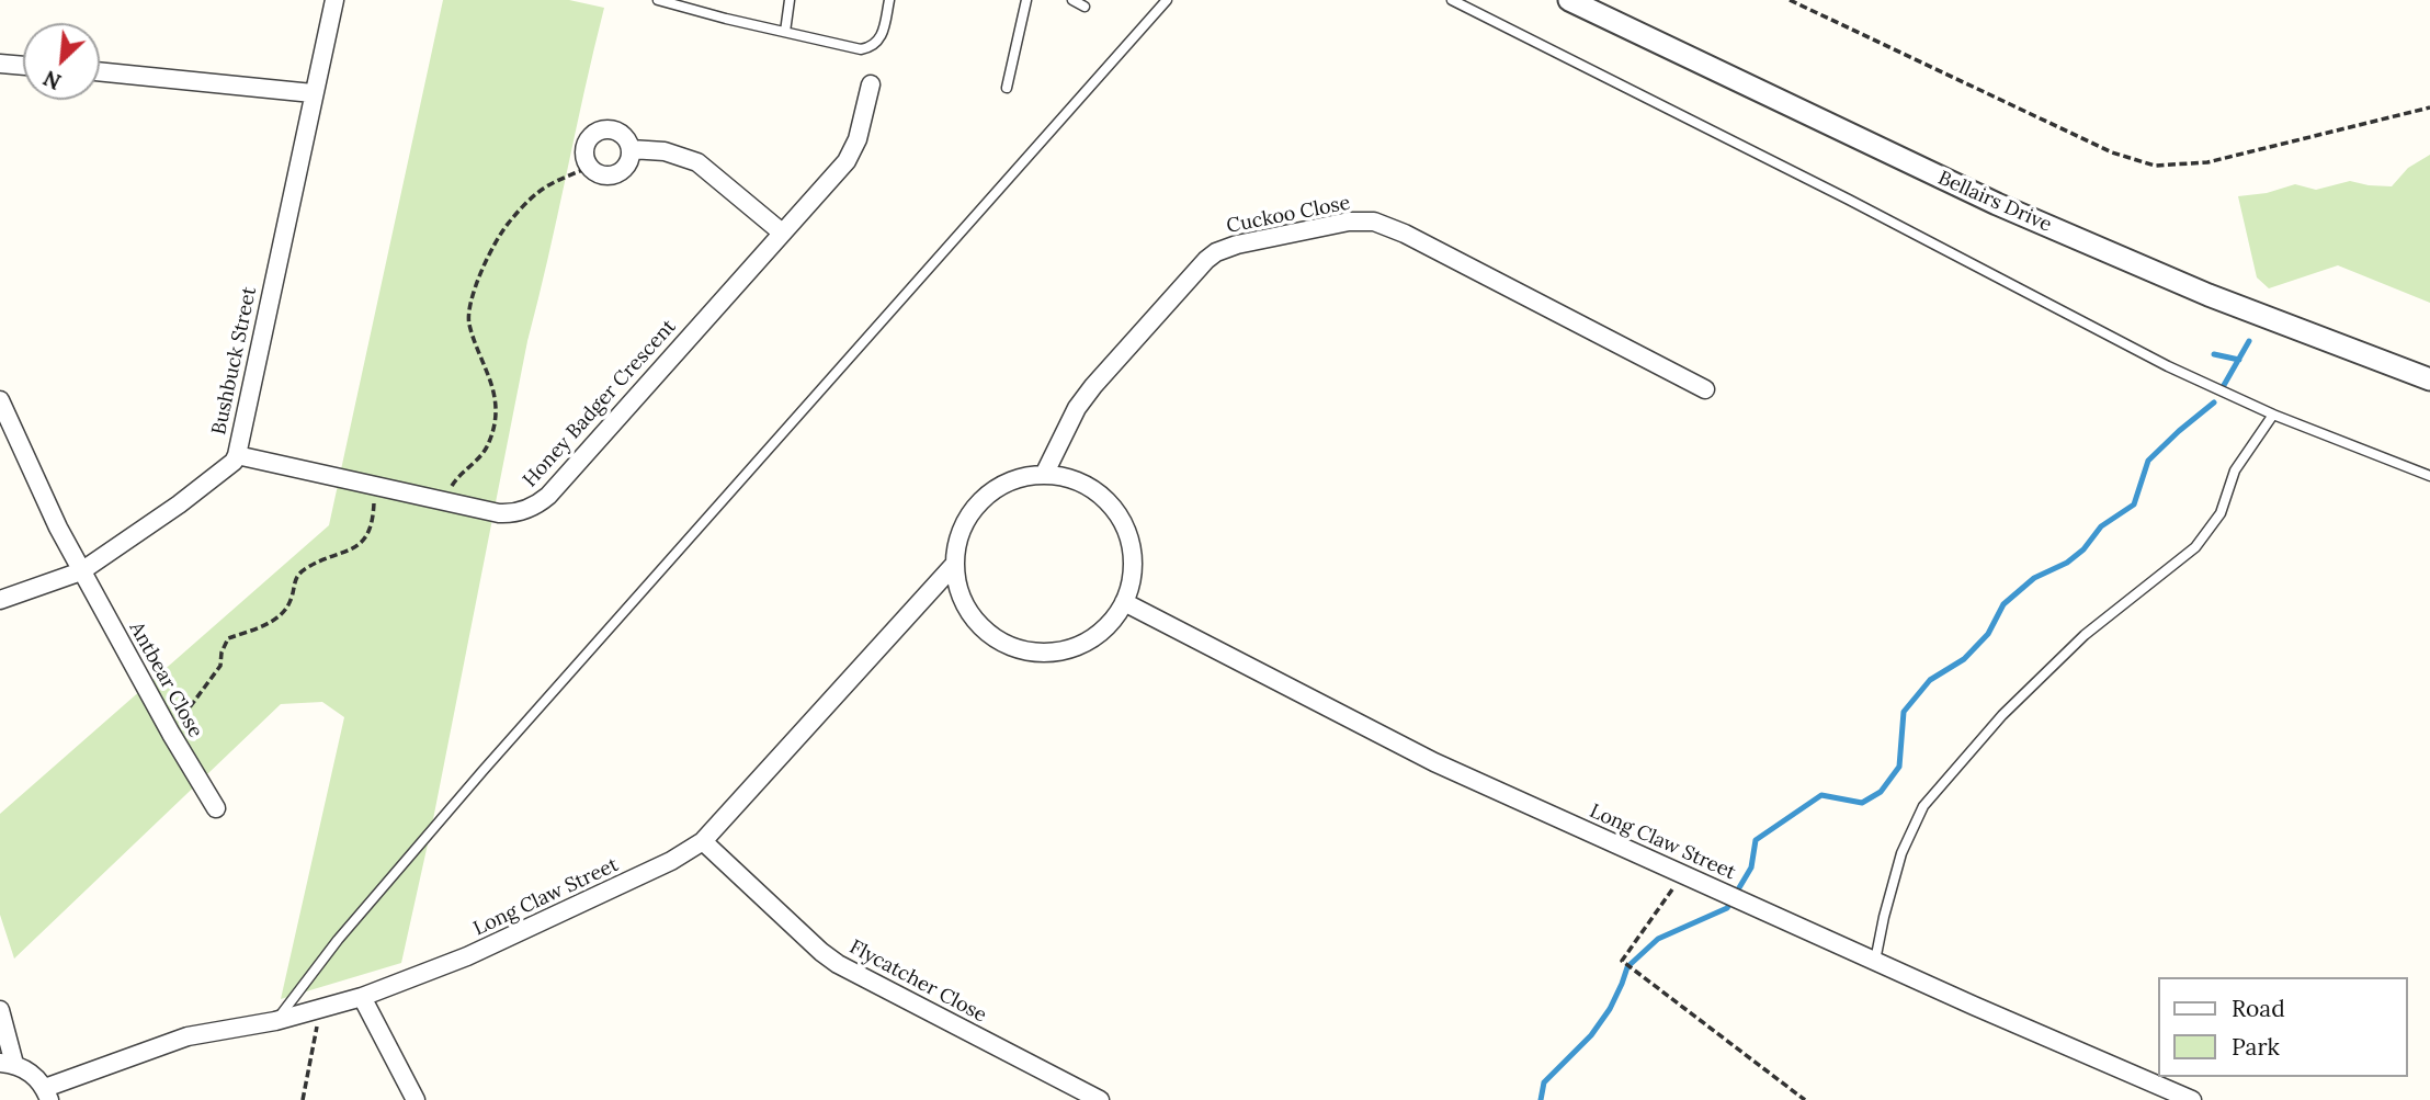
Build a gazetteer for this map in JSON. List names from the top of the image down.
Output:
{
  "streets": {
    "street": [
      "Bellairs Drive",
      "Cuckoo Close",
      "Bushbuck Street",
      "Honey Badger Crescent",
      "Antbear Close",
      "Long Claw Street",
      "Flycatcher Close"
    ]
  },
  "crossings": [
    ["Cuckoo Close", "Long Claw Street"],
    ["Bushbuck Street", "Honey Badger Crescent"],
    ["Bushbuck Street", "Antbear Close"],
    ["Long Claw Street", "Flycatcher Close"]
  ],
  "legend": ["Road", "Park"],
  "north": "bottom left"
}
